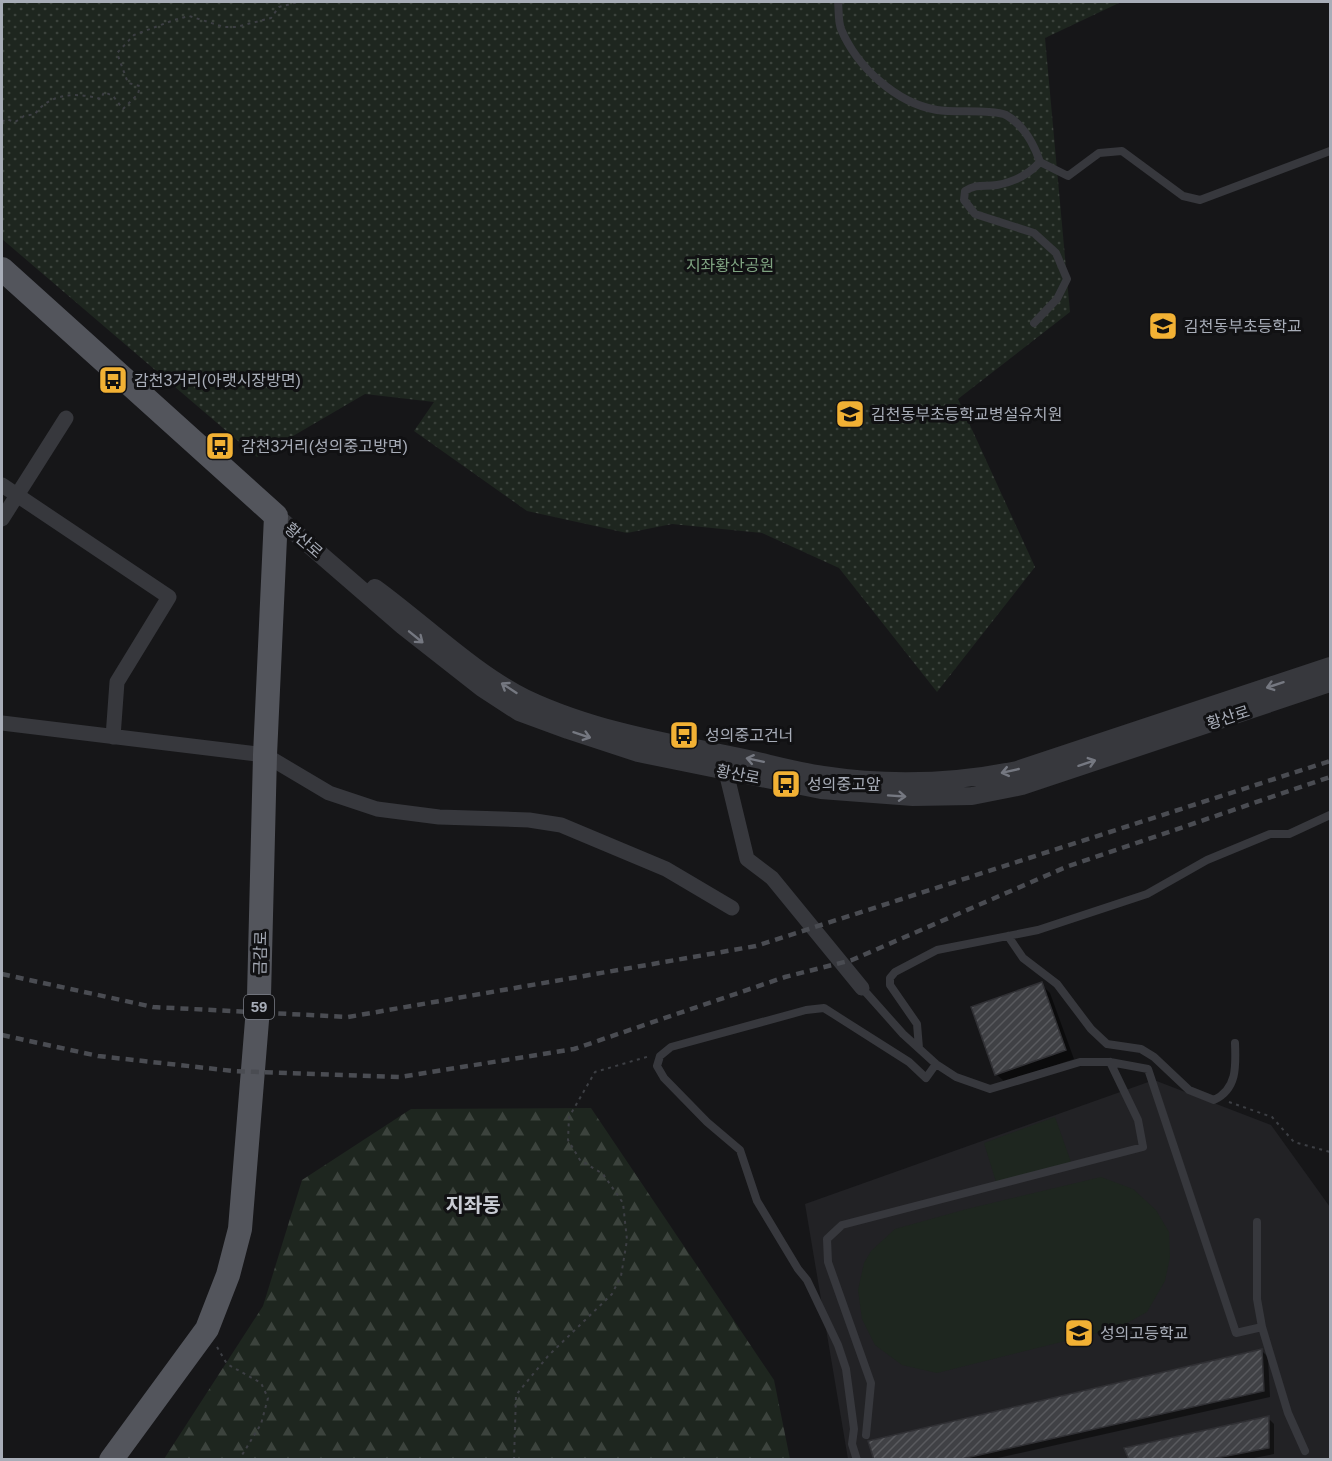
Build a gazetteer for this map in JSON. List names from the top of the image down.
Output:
{
  "streets": {
    "main road": ["황산로", "금감로", "59"]
  },
  "crossings": [
    ["황산로", "금감로"]
  ],
  "districts": ["지좌동"],
  "parks": ["지좌황산공원"],
  "places": {
    "school or university": ["김천동부초등학교", "김천동부초등학교병설유치원", "성의고등학교"],
    "bus stop": [
      "감천3거리(아랫시장방면)",
      "감천3거리(성의중고방면)",
      "성의중고건너",
      "성의중고앞"
    ]
  }
}
